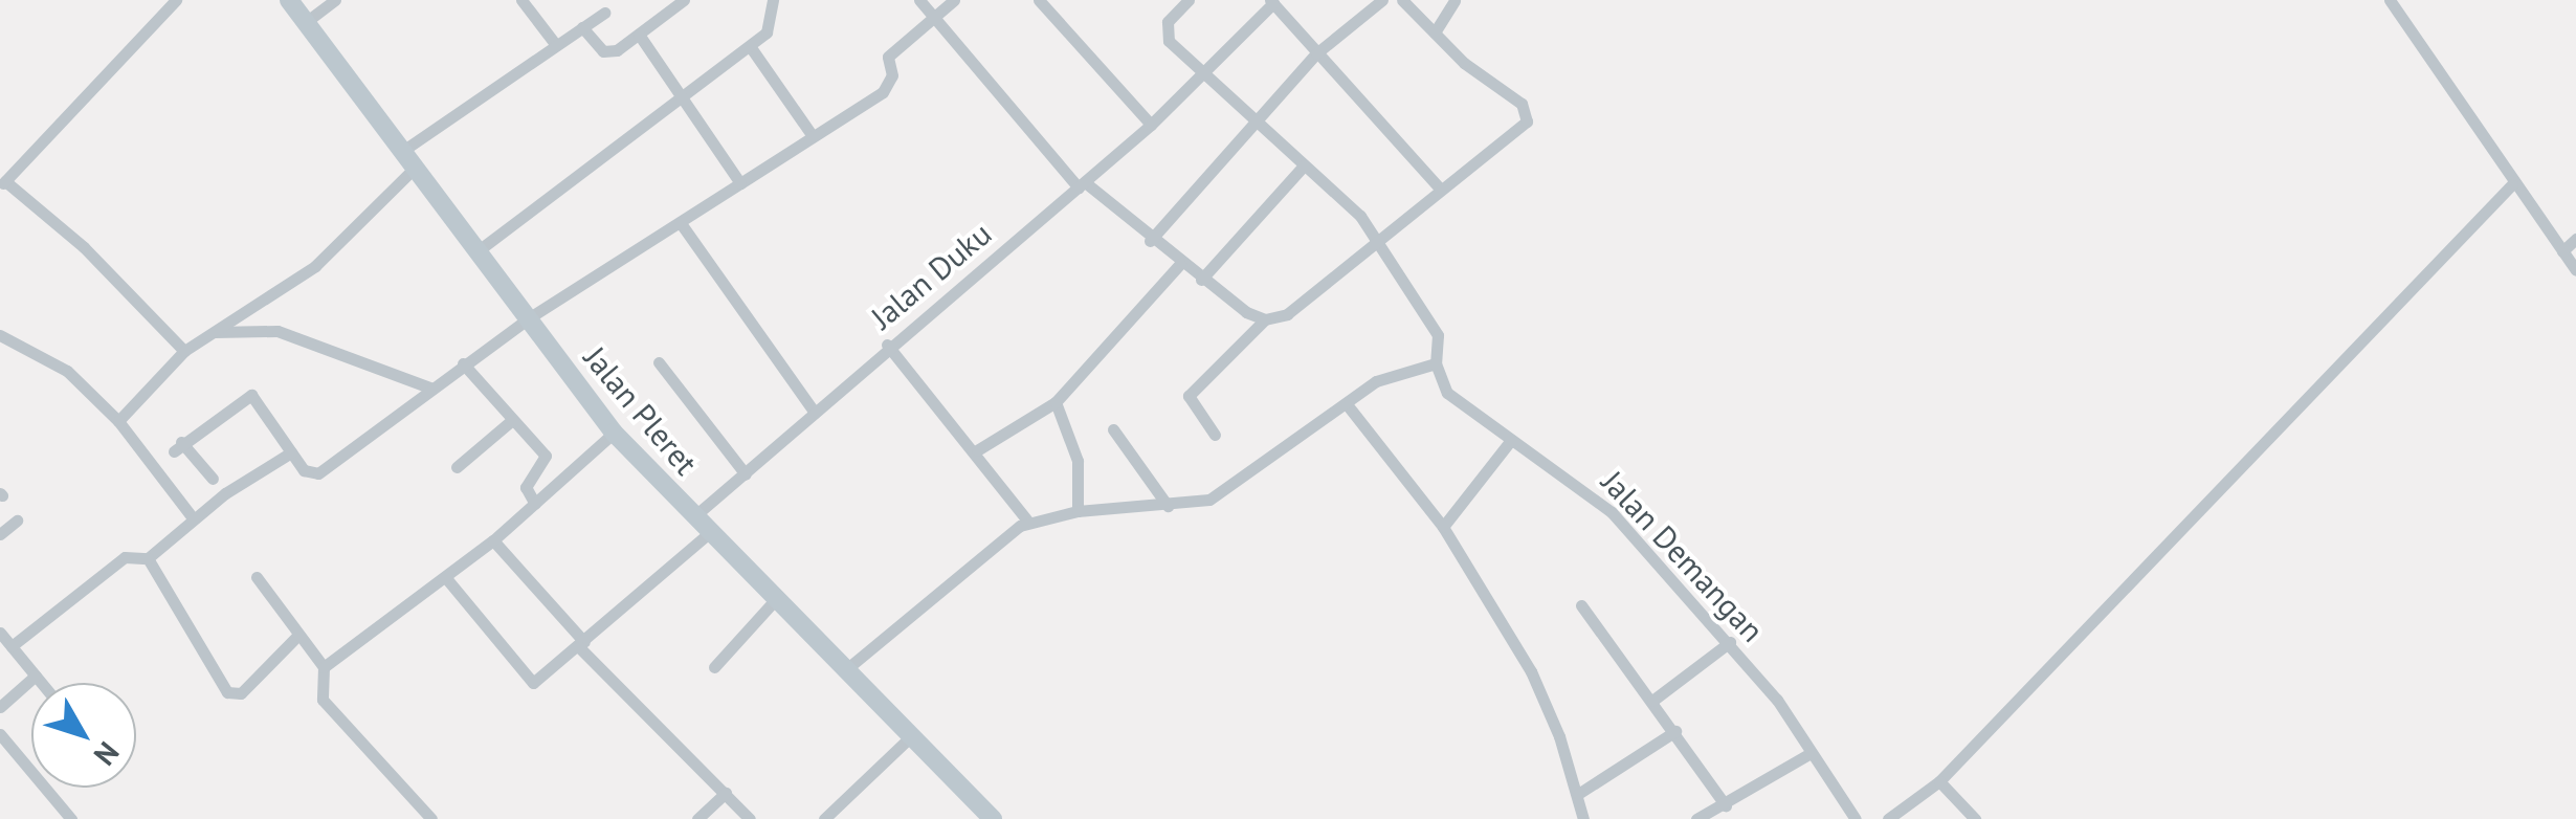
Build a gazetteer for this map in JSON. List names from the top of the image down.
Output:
{
  "streets": {
    "main road": ["Jalan Pleret"],
    "street": ["Jalan Duku", "Jalan Demangan"]
  },
  "crossings": [
    ["Jalan Duku", "Jalan Pleret"]
  ],
  "north": "bottom right"
}
